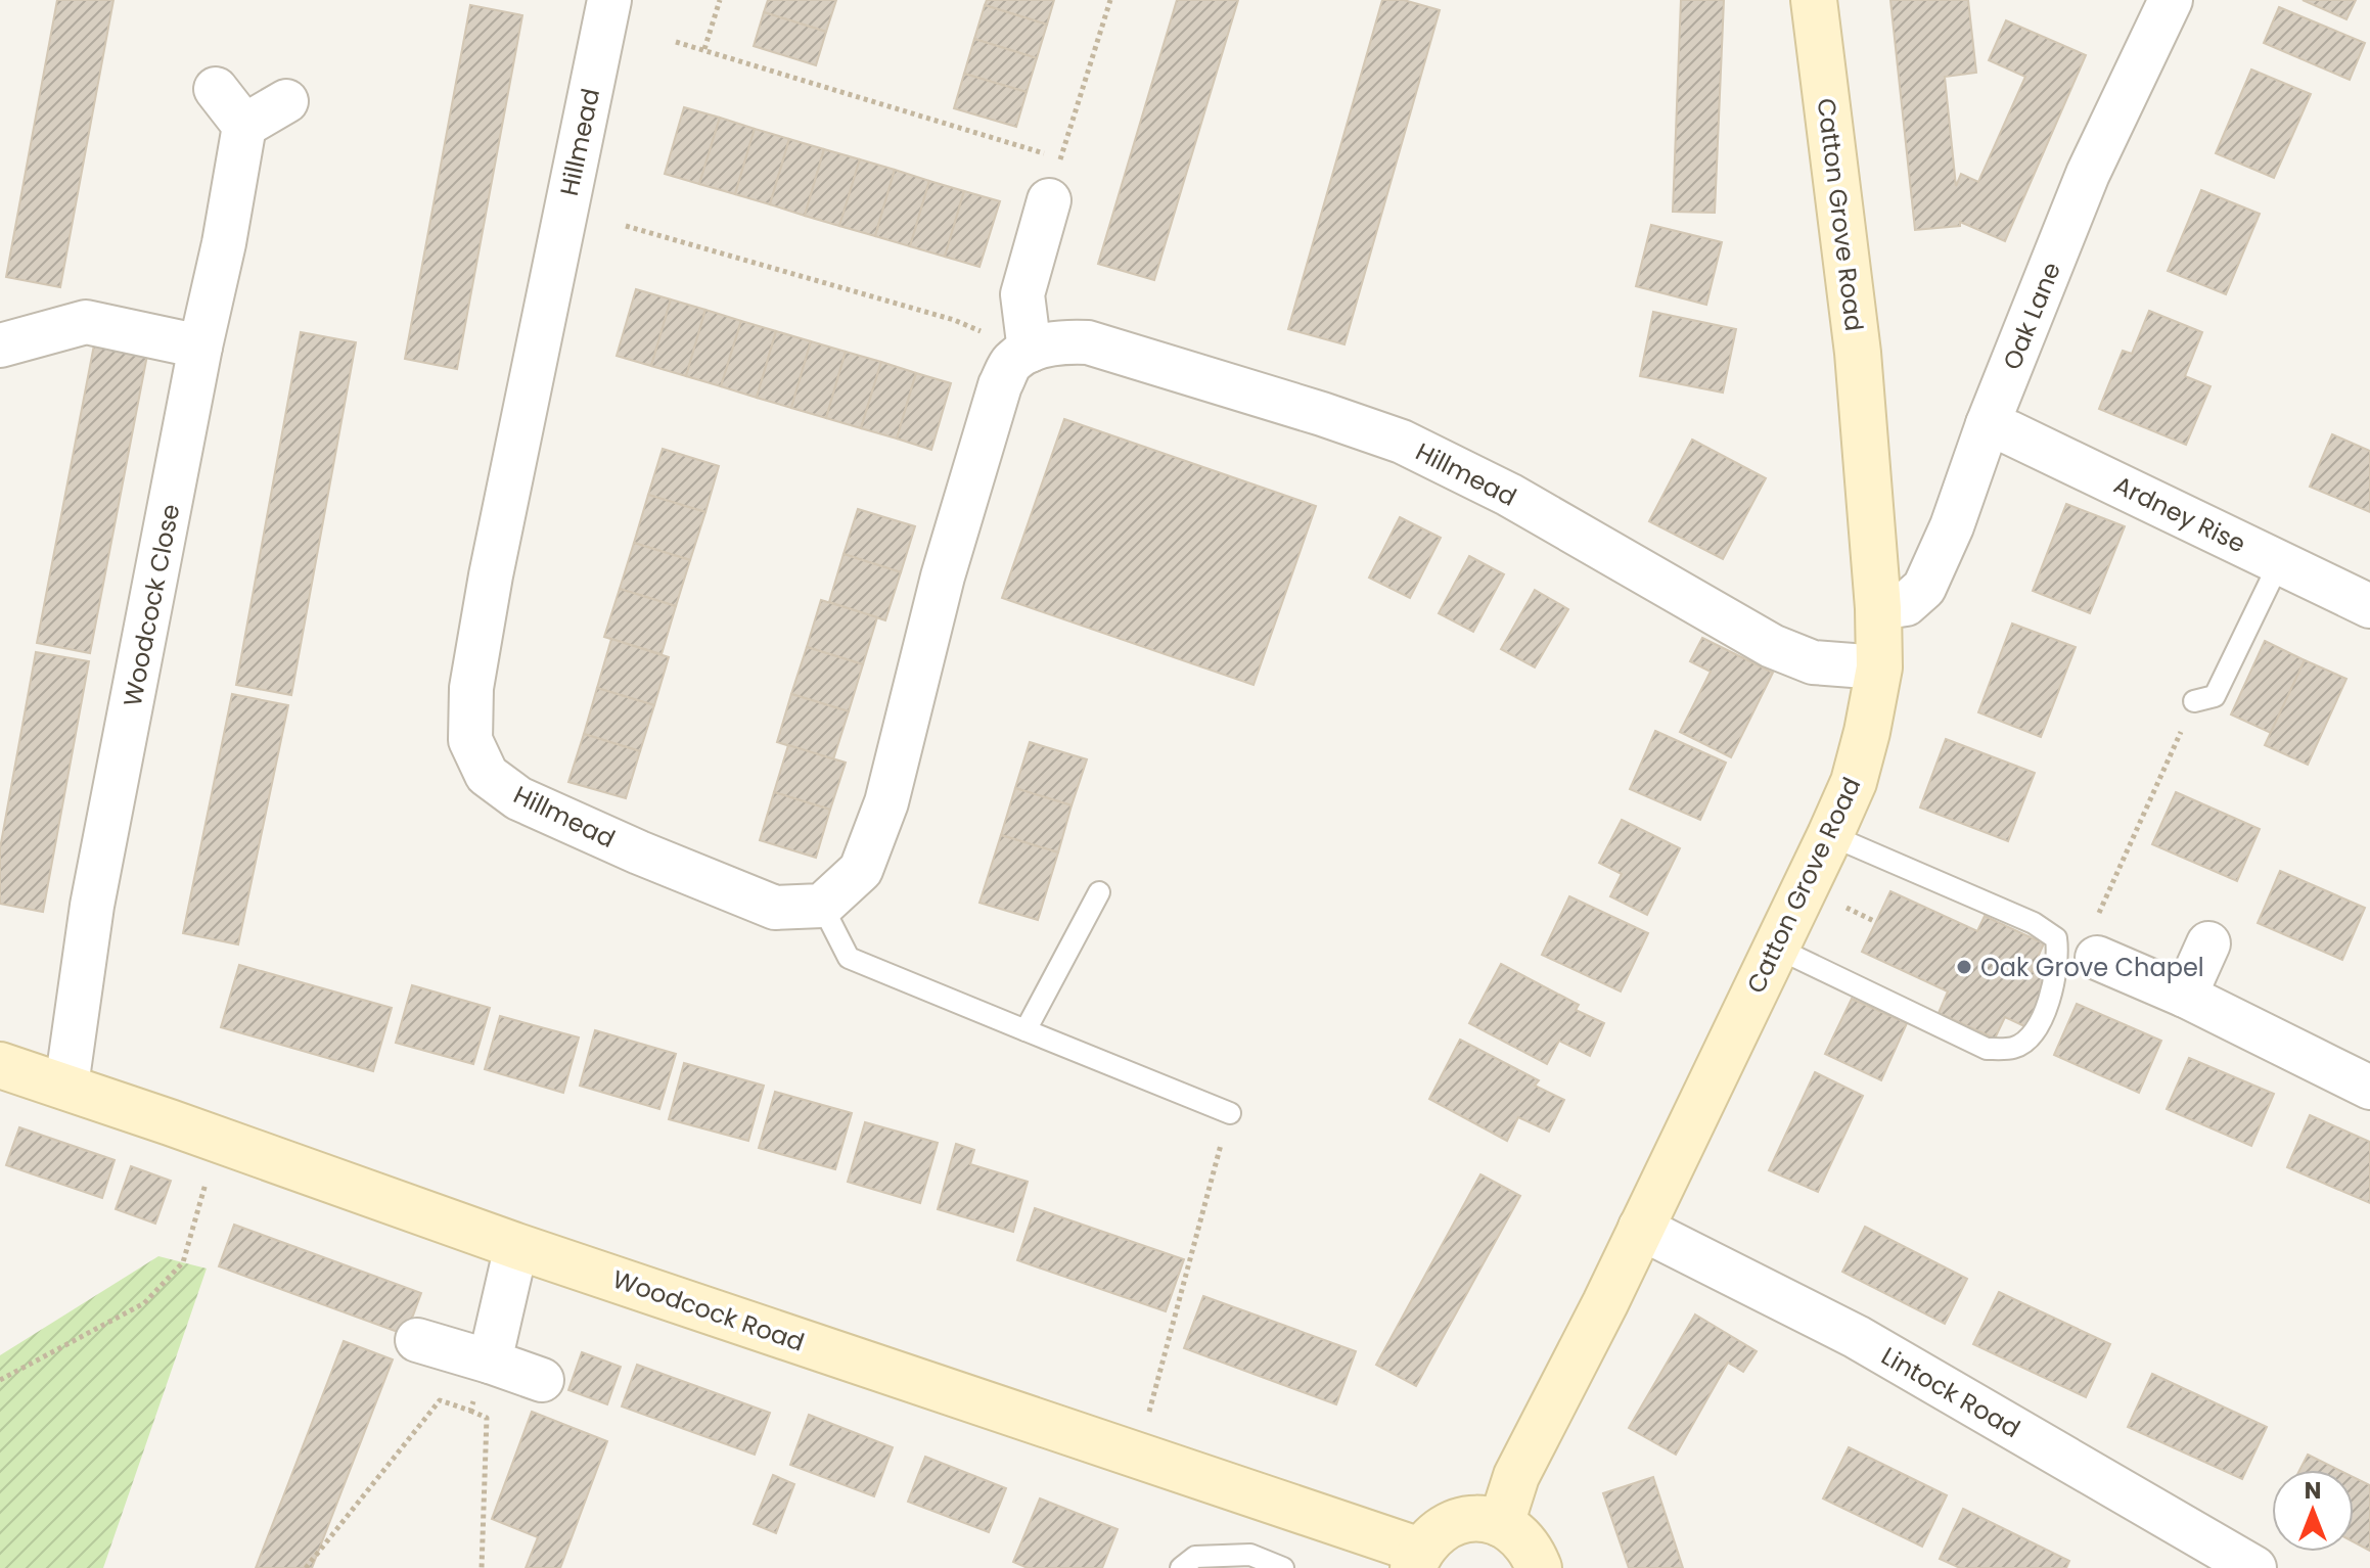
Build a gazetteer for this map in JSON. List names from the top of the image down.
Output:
{
  "streets": {
    "street": [
      "Hillmead",
      "Catton Grove Road",
      "Oak Lane",
      "Ardney Rise",
      "Woodcock Close",
      "Woodcock Road",
      "Lintock Road"
    ]
  },
  "crossings": [
    ["Hillmead", "Catton Grove Road"],
    ["Catton Grove Road", "Oak Lane"],
    ["Catton Grove Road", "Woodcock Road"],
    ["Catton Grove Road", "Lintock Road"],
    ["Oak Lane", "Ardney Rise"],
    ["Woodcock Close", "Woodcock Road"]
  ],
  "places": ["Oak Grove Chapel"],
  "north": "top"
}
